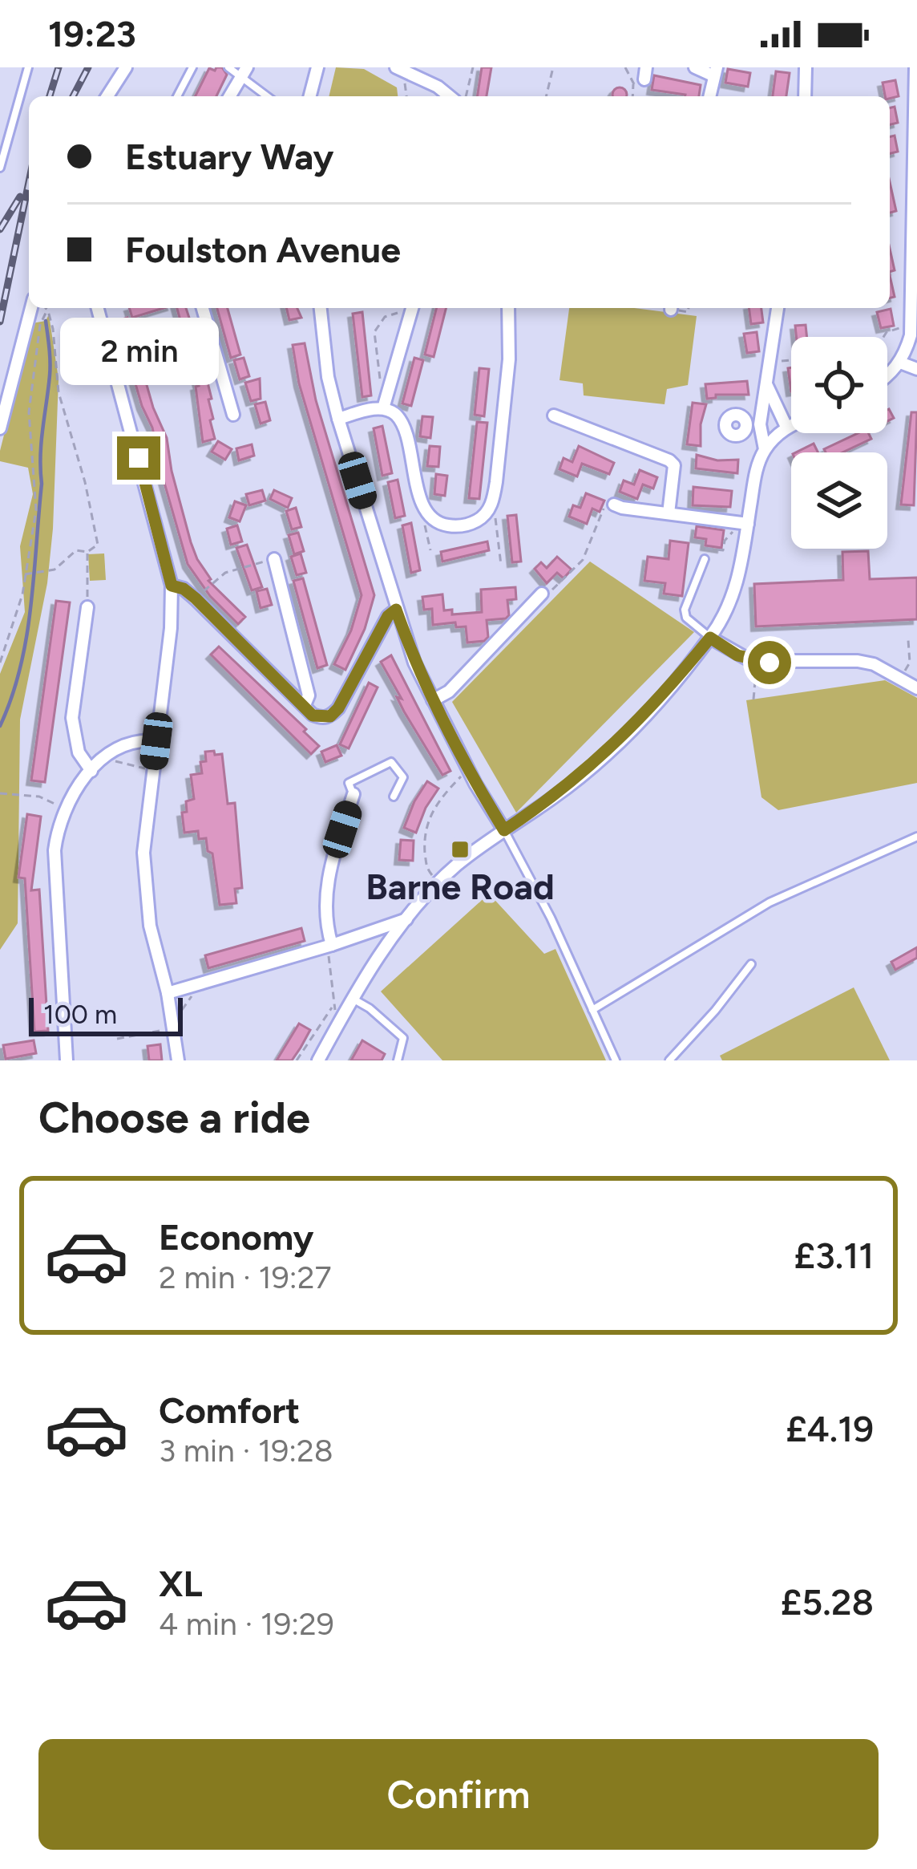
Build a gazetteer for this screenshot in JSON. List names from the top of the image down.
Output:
{
  "places": {
    "transit": ["Barne Road"]
  },
  "scale_bar": "100 m",
  "page": {
    "status": "19:23",
    "banner": ["Estuary Way", "Foulston Avenue"],
    "bubble": "2 min",
    "scale": "100 m",
    "heading": "Choose a ride",
    "list": [
      {
        "name": "Economy",
        "note": "2 min · 19:27",
        "value": "£3.11"
      },
      {
        "name": "Comfort",
        "note": "3 min · 19:28",
        "value": "£4.19"
      },
      {
        "name": "XL",
        "note": "4 min · 19:29",
        "value": "£5.28"
      }
    ],
    "buttons": "Confirm"
  }
}
